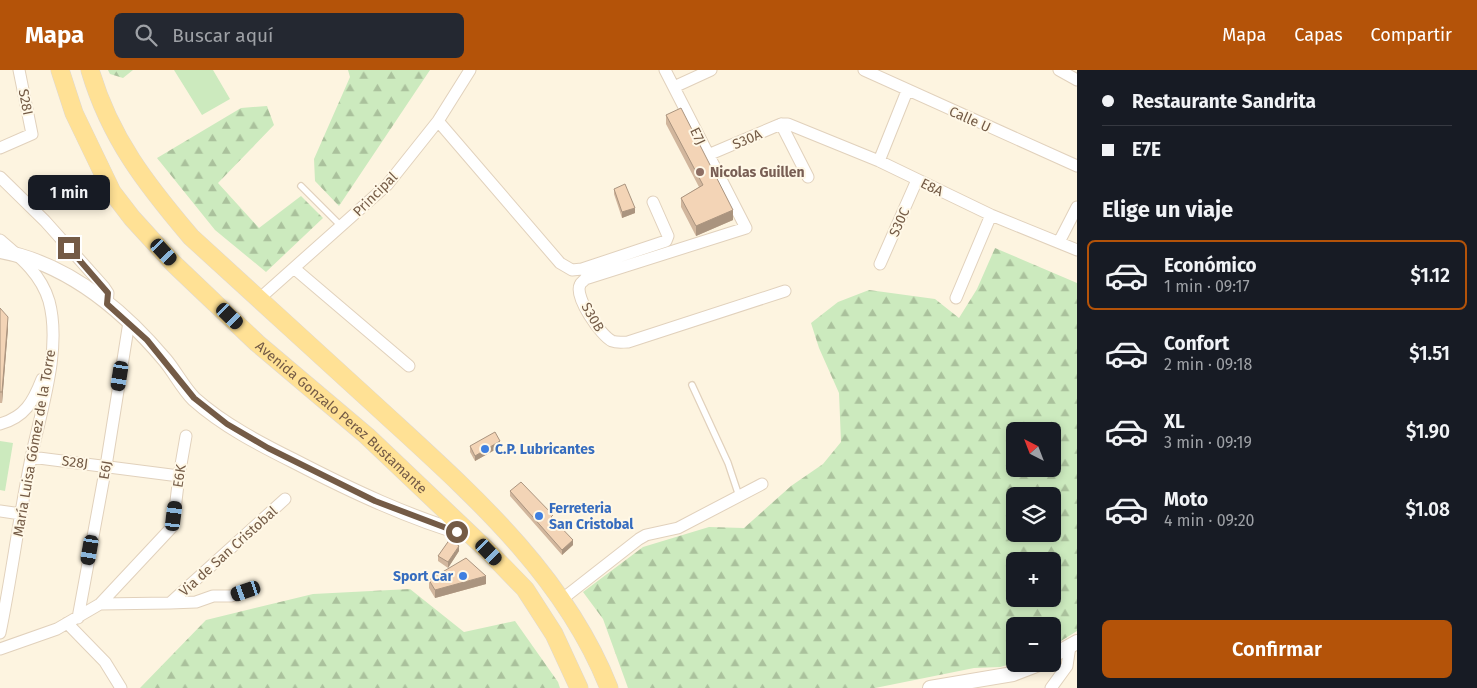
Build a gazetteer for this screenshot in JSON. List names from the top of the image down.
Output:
{
  "streets": {
    "main road": ["Avenida Gonzalo Perez Bustamante"],
    "street": [
      "S28I",
      "Calle U",
      "E7J",
      "S30A",
      "E8A",
      "Principal",
      "S30C",
      "S30B",
      "María Luisa Gómez de la Torre",
      "S28J",
      "E6J",
      "E6K",
      "Via de San Cristobal"
    ]
  },
  "crossings": [
    ["E7J", "S30A"],
    ["E7J", "S30B"],
    ["S30A", "E8A"],
    ["E8A", "S30C"],
    ["Principal", "Avenida Gonzalo Perez Bustamante"],
    ["María Luisa Gómez de la Torre", "S28J"],
    ["S28J", "E6J"],
    ["S28J", "E6K"],
    ["E6K", "Via de San Cristobal"]
  ],
  "places": [
    "Nicolas Guillen",
    "C.P. Lubricantes",
    "Ferreteria San Cristobal",
    "Sport Car"
  ],
  "north": "top left",
  "page": {
    "header": "Mapa",
    "search": "Buscar aquí",
    "nav": ["Mapa", "Capas", "Compartir"],
    "banner": ["Restaurante Sandrita", "E7E"],
    "bubble": "1 min",
    "heading": "Elige un viaje",
    "list": [
      {
        "name": "Económico",
        "note": "1 min · 09:17",
        "value": "$1.12"
      },
      {
        "name": "Confort",
        "note": "2 min · 09:18",
        "value": "$1.51"
      },
      {
        "name": "XL",
        "note": "3 min · 09:19",
        "value": "$1.90"
      },
      {
        "name": "Moto",
        "note": "4 min · 09:20",
        "value": "$1.08"
      }
    ],
    "map_buttons": ["+", "−"],
    "buttons": "Confirmar"
  }
}
